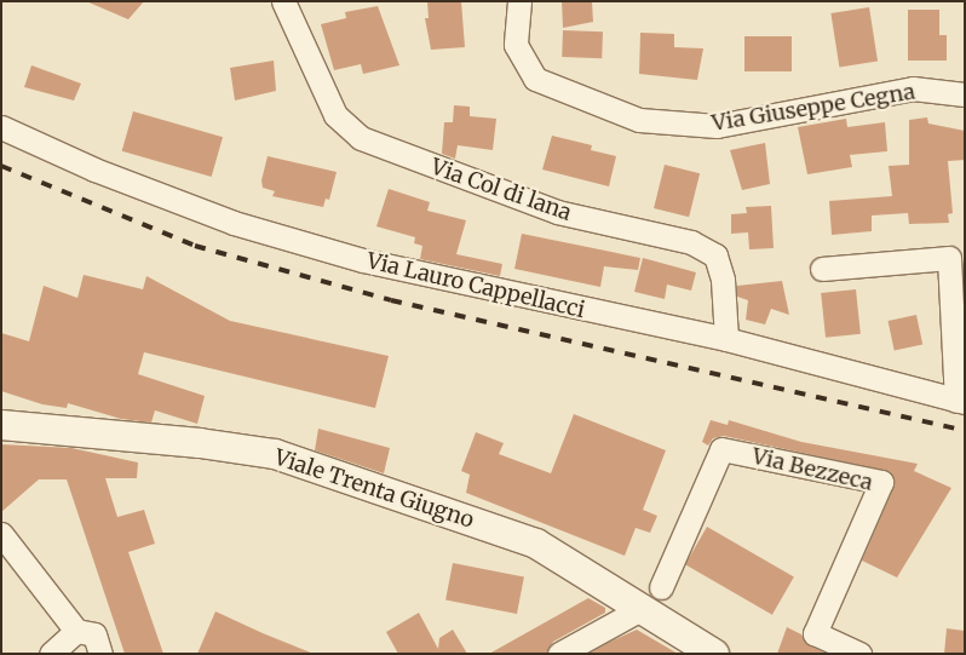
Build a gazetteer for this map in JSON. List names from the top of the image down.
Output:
{
  "streets": {
    "street": [
      "Via Giuseppe Cegna",
      "Via Col di lana",
      "Via Lauro Cappellacci",
      "Via Bezzeca",
      "Viale Trenta Giugno"
    ]
  },
  "crossings": [
    ["Via Col di lana", "Via Lauro Cappellacci"],
    ["Via Bezzeca", "Viale Trenta Giugno"]
  ]
}
